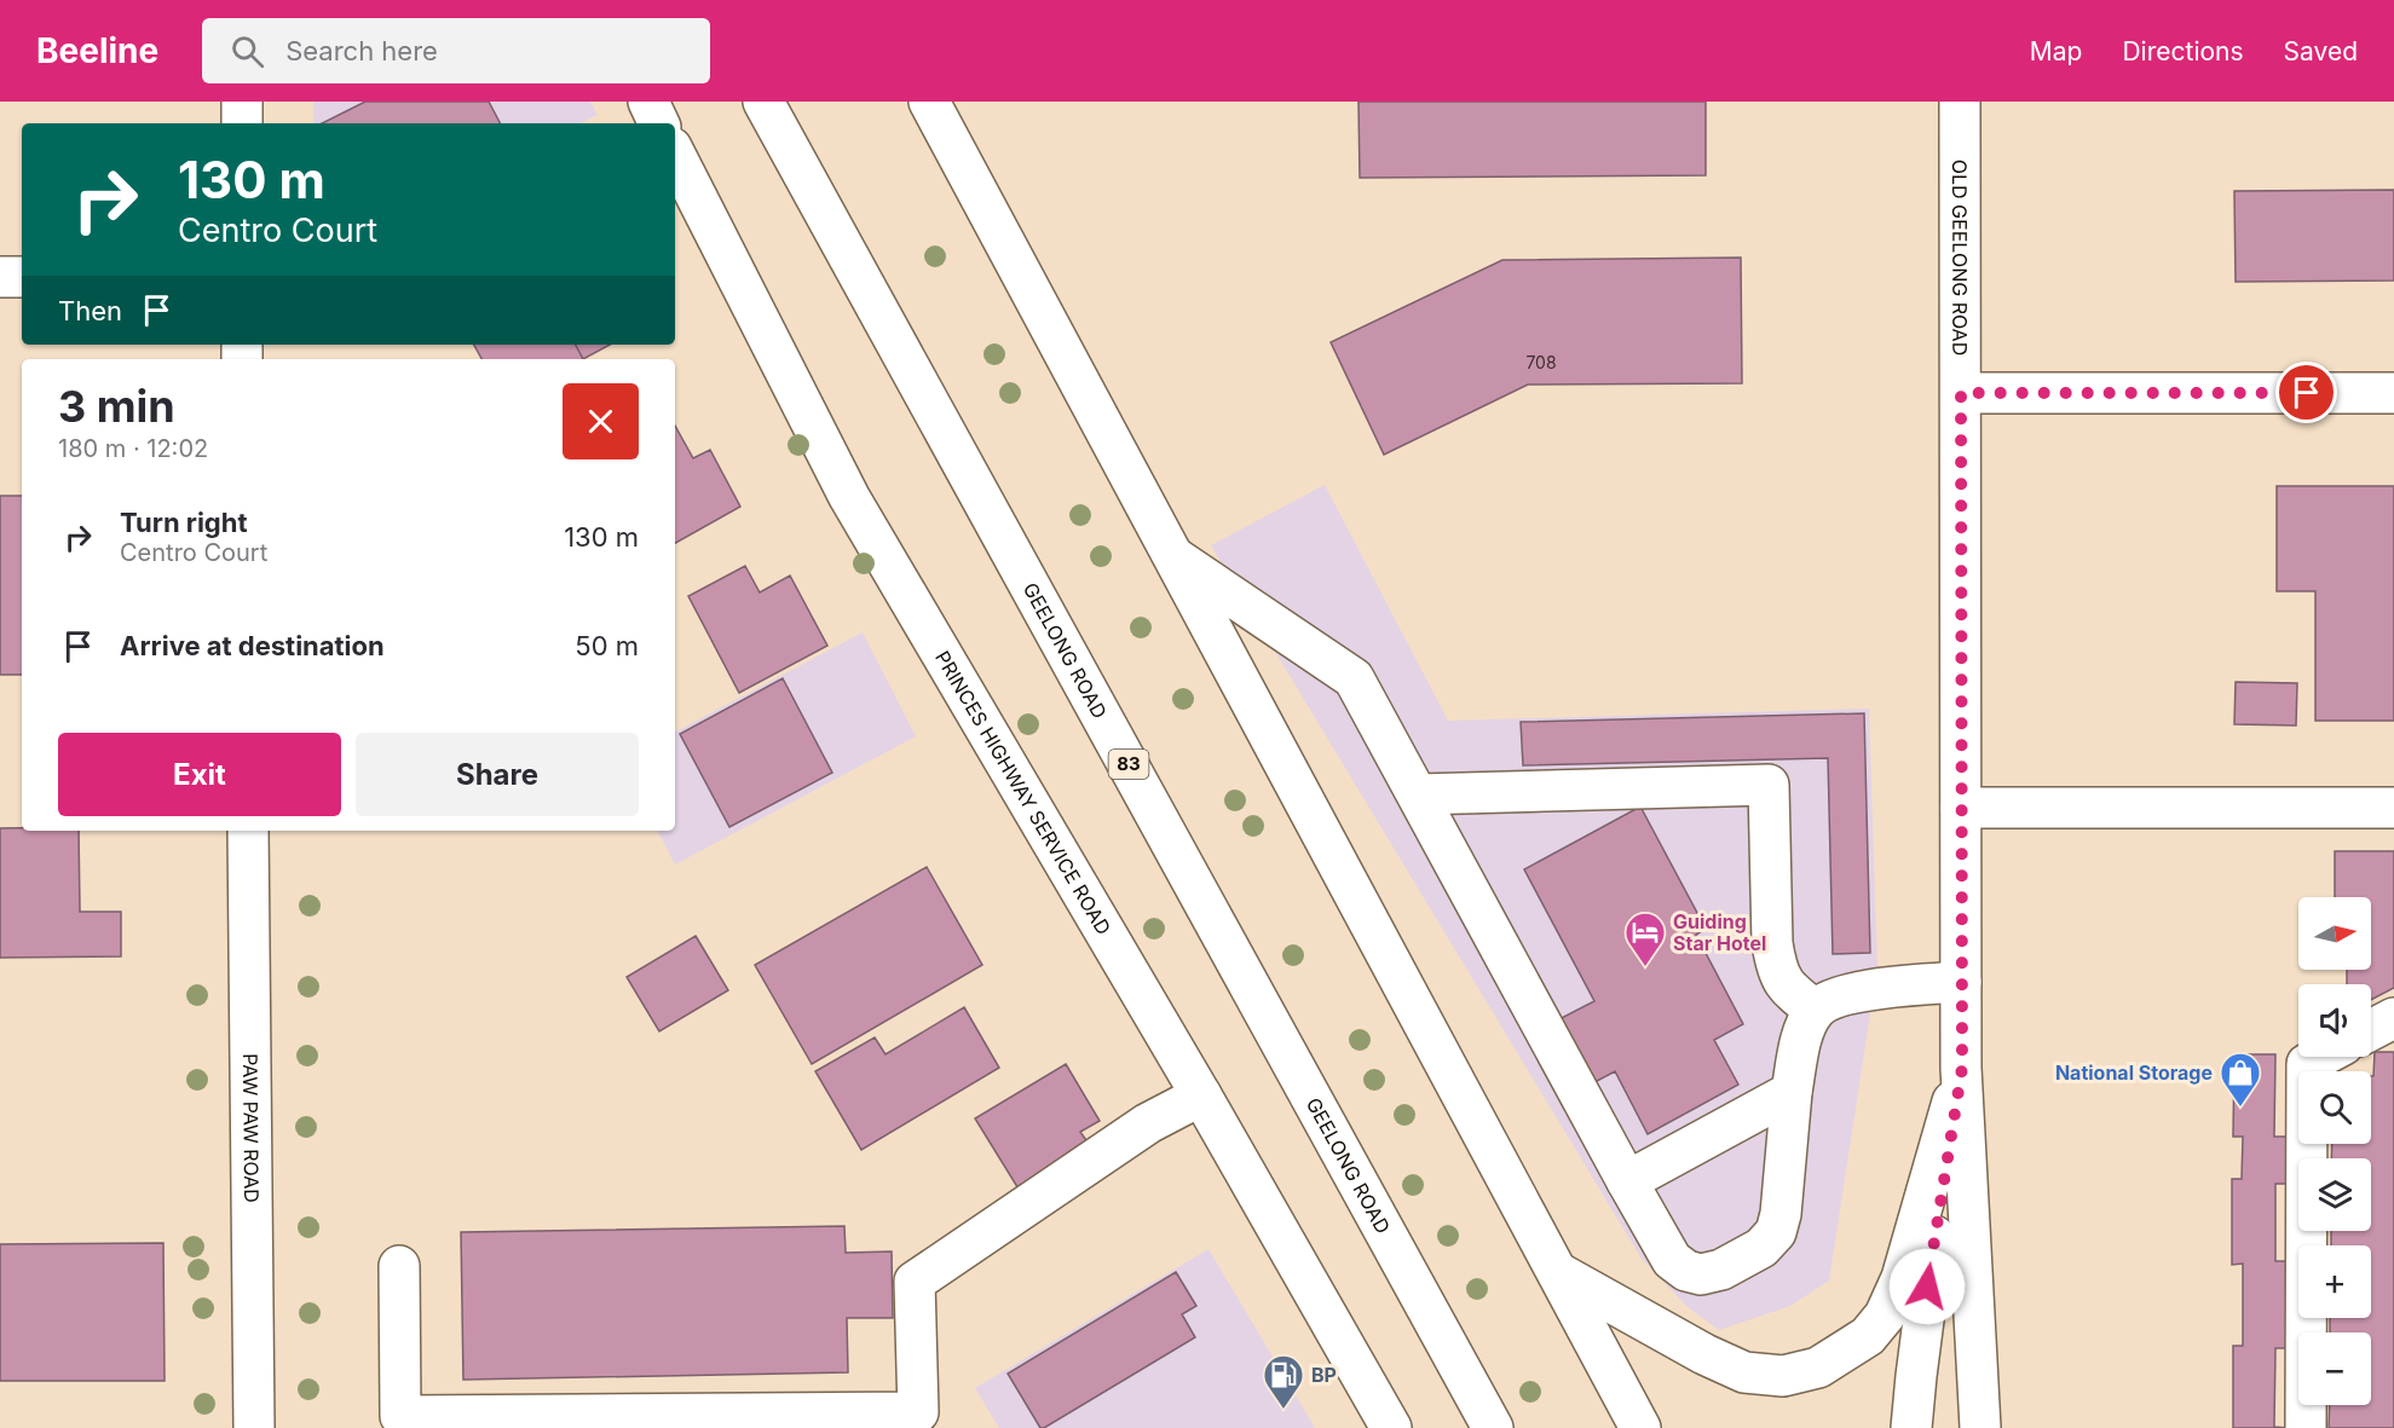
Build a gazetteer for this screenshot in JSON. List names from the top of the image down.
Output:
{
  "streets": {
    "main road": [
      "OLD GEELONG ROAD",
      "GEELONG ROAD",
      "83",
      "PRINCES HIGHWAY SERVICE ROAD",
      "PAW PAW ROAD"
    ]
  },
  "places": {
    "hotel": ["Guiding Star Hotel"],
    "shop": ["National Storage"],
    "fuel station": ["BP"]
  },
  "house_numbers": ["708"],
  "north": "right",
  "page": {
    "header": "Beeline",
    "search": "Search here",
    "nav": ["Map", "Directions", "Saved"],
    "turn": ["130 m", "Centro Court"],
    "then": "Then",
    "heading": ["3 min", "180 m · 12:02"],
    "list": [
      {
        "name": "Turn right",
        "note": "Centro Court",
        "value": "130 m"
      },
      {
        "name": "Arrive at destination",
        "value": "50 m"
      }
    ],
    "buttons": ["Exit", "Share"],
    "map_buttons": ["+", "−"]
  }
}
